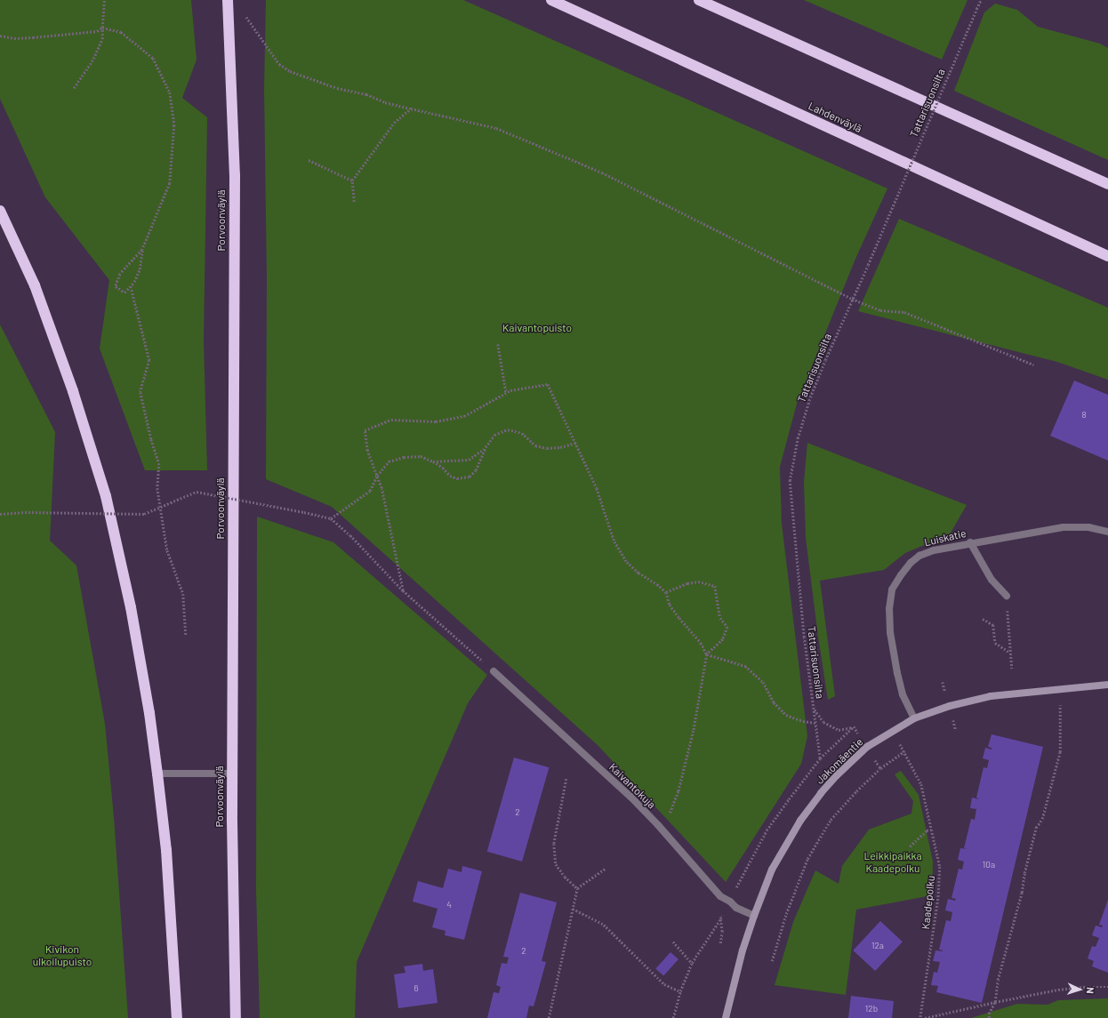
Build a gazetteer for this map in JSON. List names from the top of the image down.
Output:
{
  "streets": {
    "highway": ["Lahdenväylä", "Porvoonväylä"],
    "street": ["Luiskatie", "Jakomäentie", "Kaivantokuja"],
    "path": ["Tattarisuonsilta", "Kaadepolku"]
  },
  "crossings": [
    ["Luiskatie", "Jakomäentie"],
    ["Jakomäentie", "Kaivantokuja"]
  ],
  "parks": ["Kaivantopuisto", "Leikkipaikka Kaadepolku", "Kivikon ulkoilupuisto"],
  "house_numbers": [
    "8",
    "2",
    "10a",
    "4",
    "12a",
    "2",
    "6",
    "12b"
  ],
  "north": "right"
}
